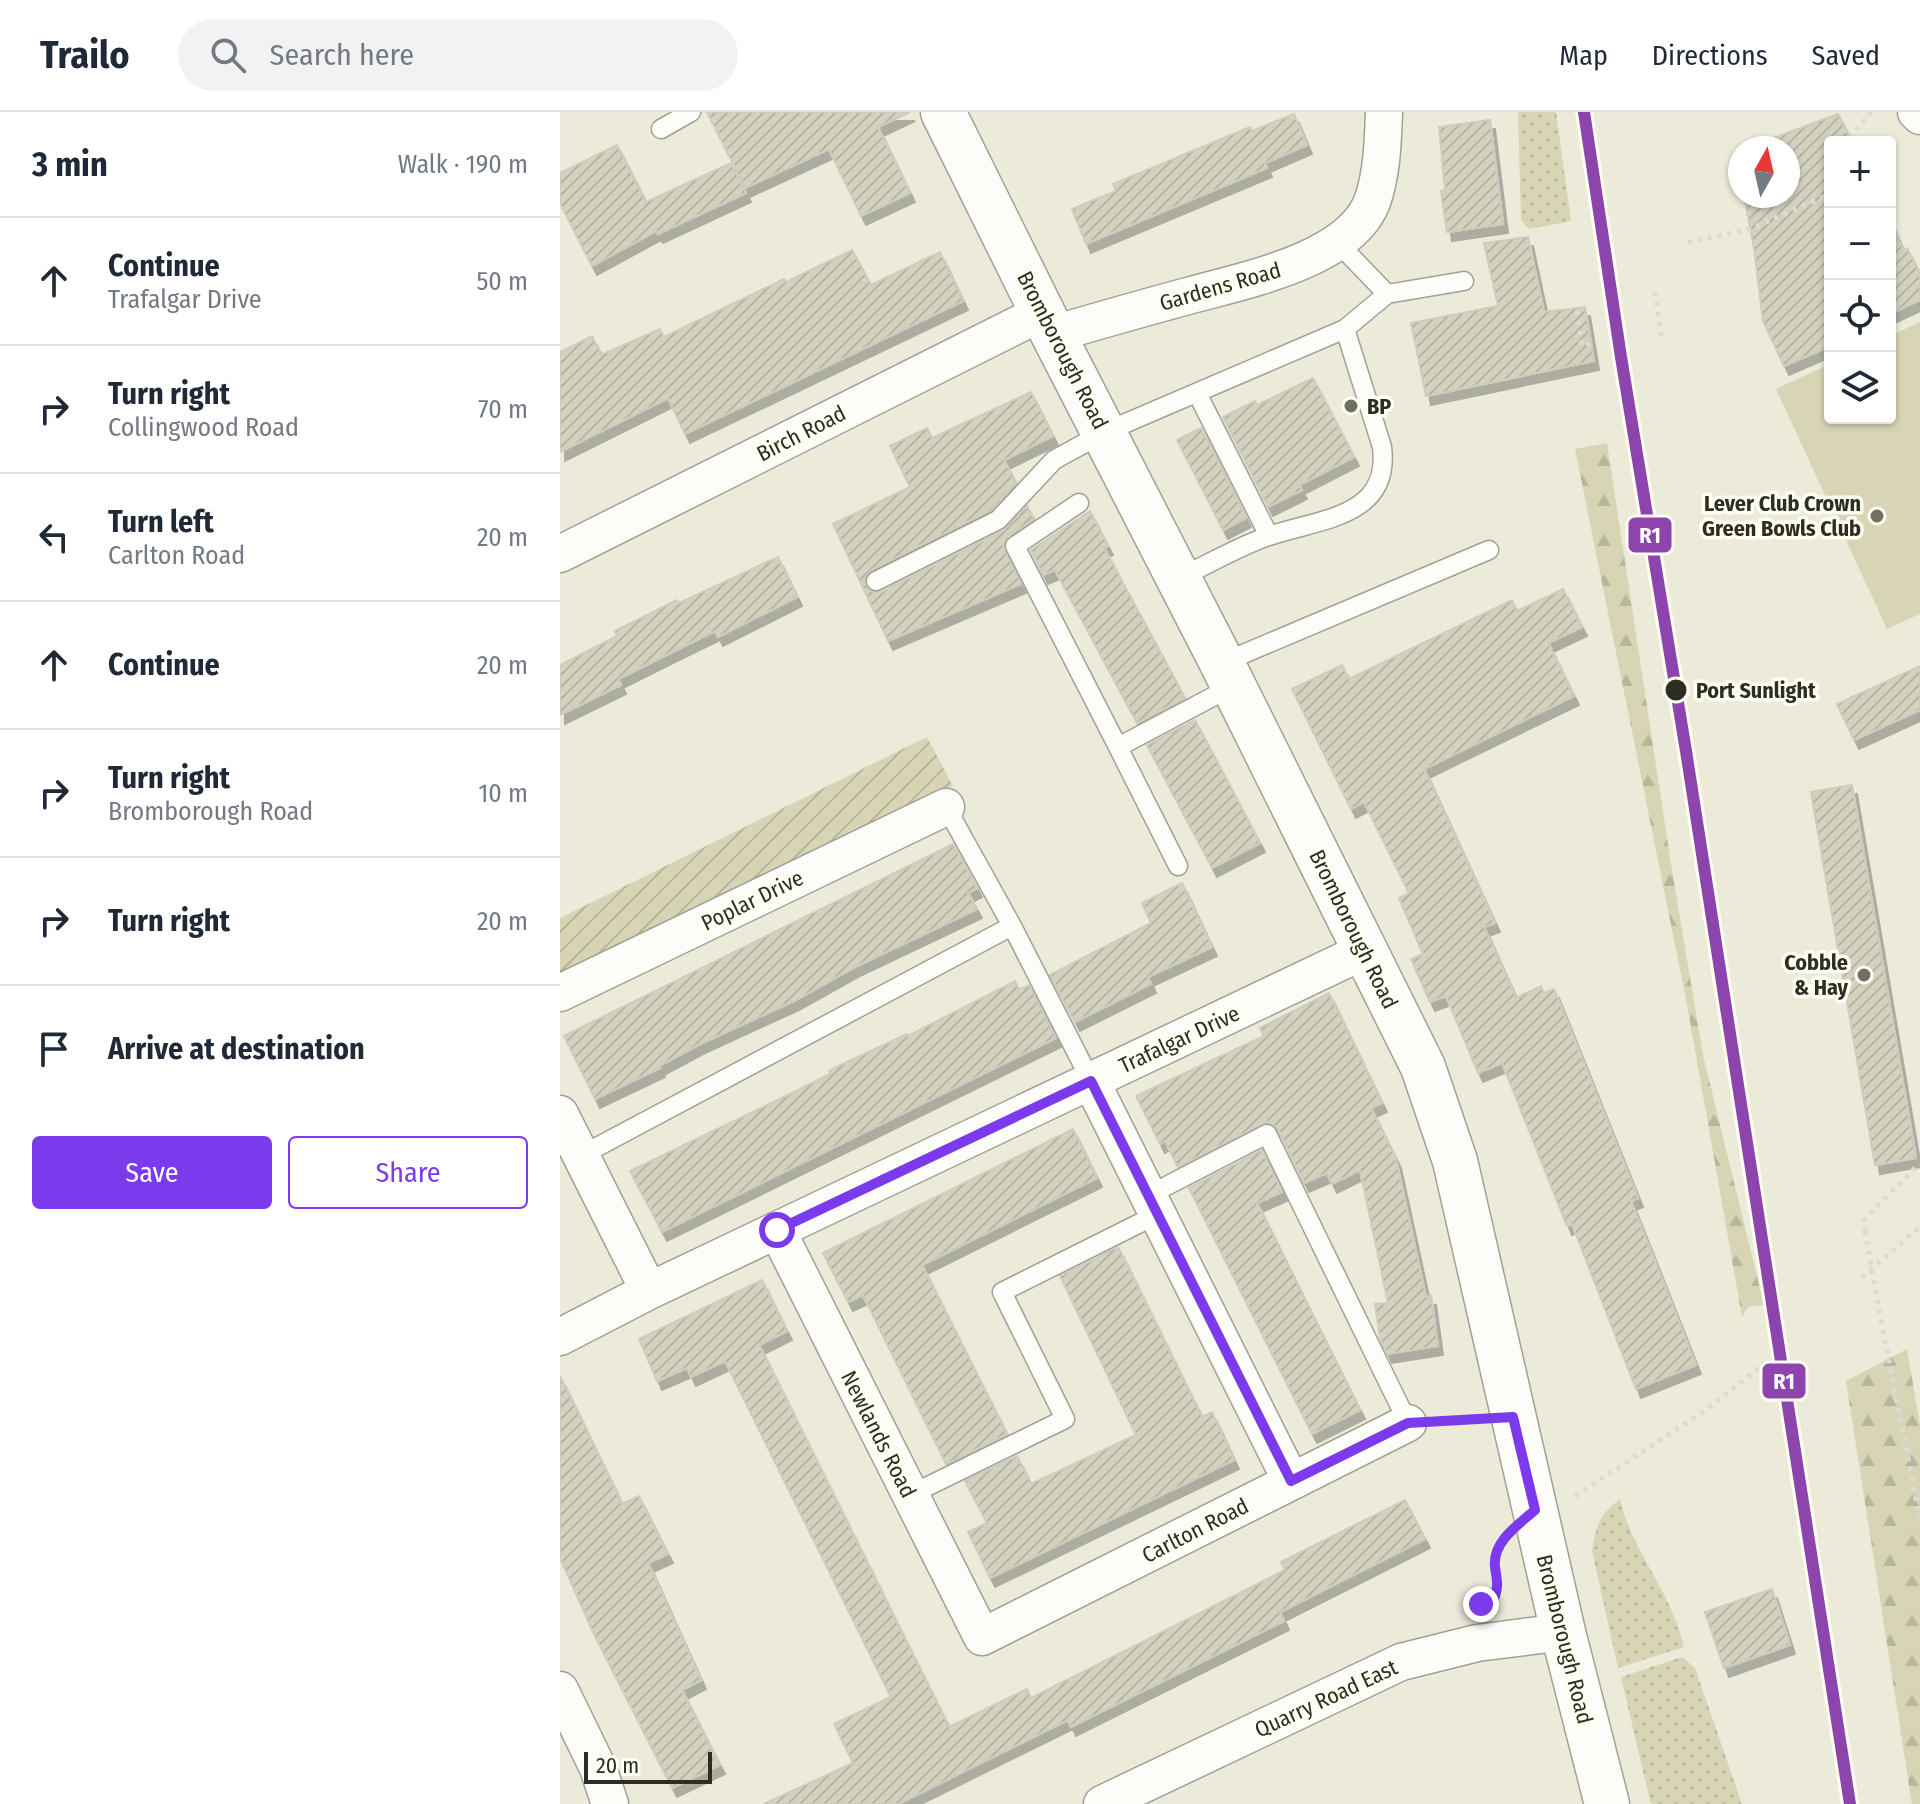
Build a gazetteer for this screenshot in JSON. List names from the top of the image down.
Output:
{
  "streets": {
    "street": [
      "Gardens Road",
      "Bromborough Road",
      "Birch Road",
      "Poplar Drive",
      "Trafalgar Drive",
      "Newlands Road",
      "Carlton Road",
      "Quarry Road East"
    ]
  },
  "crossings": [
    ["Gardens Road", "Bromborough Road"],
    ["Gardens Road", "Birch Road"],
    ["Bromborough Road", "Birch Road"],
    ["Bromborough Road", "Trafalgar Drive"],
    ["Bromborough Road", "Quarry Road East"],
    ["Trafalgar Drive", "Newlands Road"],
    ["Newlands Road", "Carlton Road"]
  ],
  "places": [
    "BP",
    "Lever Club Crown Green Bowls Club",
    "Port Sunlight",
    "Cobble & Hay"
  ],
  "lines": ["transit line R1"],
  "scale_bar": "20 m",
  "north": "top",
  "page": {
    "header": "Trailo",
    "search": "Search here",
    "nav": ["Map", "Directions", "Saved"],
    "heading": ["3 min", "Walk · 190 m"],
    "map_buttons": ["+", "−"],
    "list": [
      ["Continue", "Trafalgar Drive", "50 m"],
      ["Turn right", "Collingwood Road", "70 m"],
      ["Turn left", "Carlton Road", "20 m"],
      ["Continue", "20 m"],
      ["Turn right", "Bromborough Road", "10 m"],
      ["Turn right", "20 m"],
      "Arrive at destination"
    ],
    "buttons": ["Save", "Share"],
    "scale": "20 m"
  }
}
